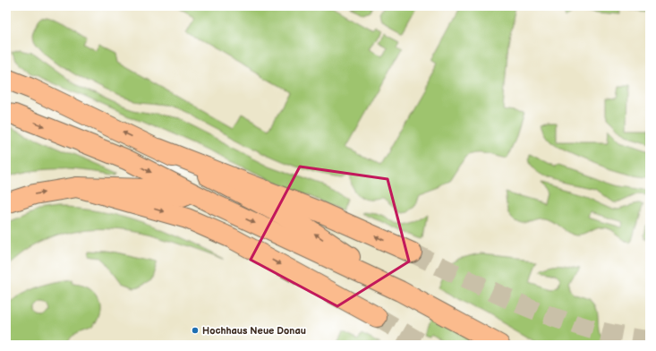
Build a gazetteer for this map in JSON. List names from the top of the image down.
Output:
{
  "places": ["Hochhaus Neue Donau"]
}
